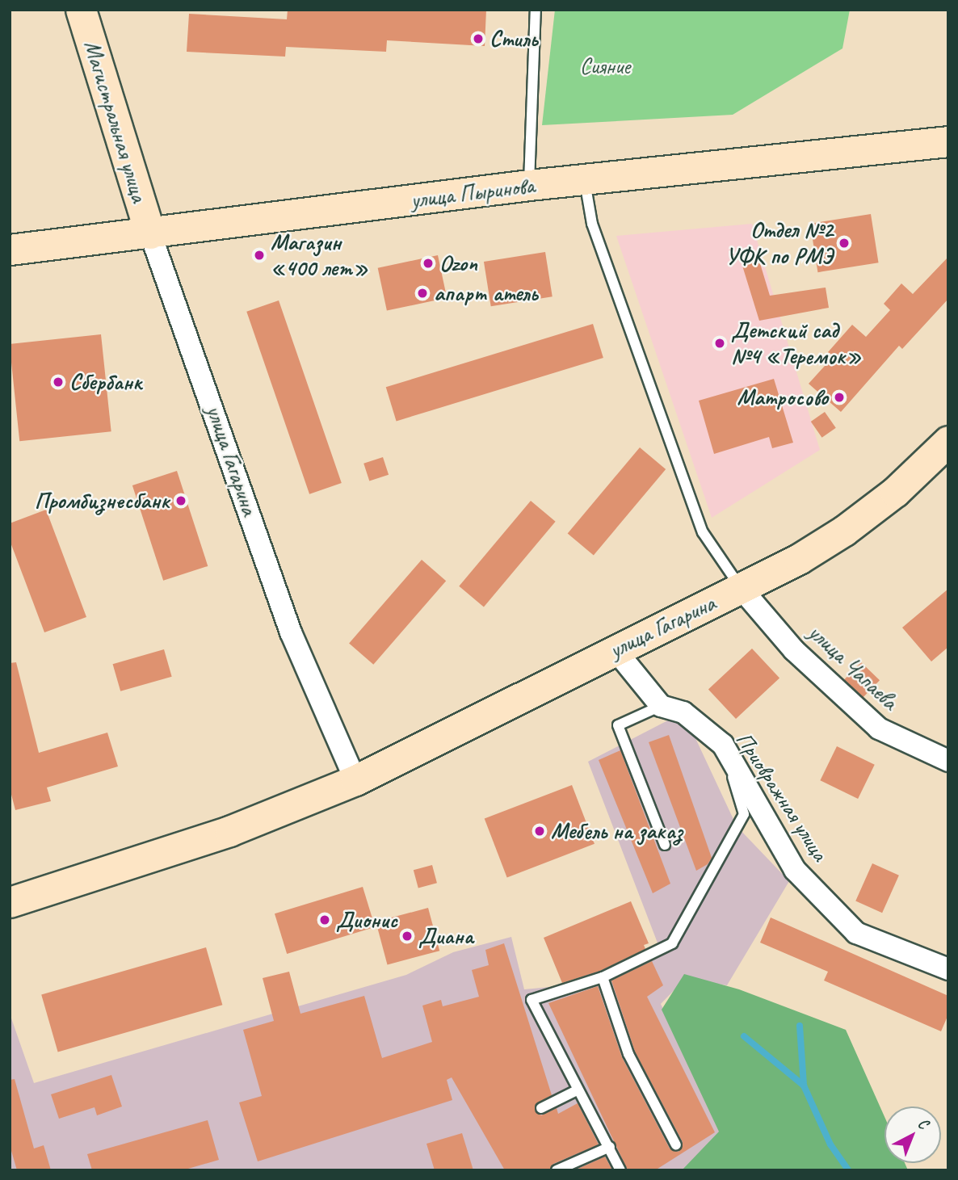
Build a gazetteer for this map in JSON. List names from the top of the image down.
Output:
{
  "streets": {
    "street": [
      "Магистральная улица",
      "улица Пыринова",
      "улица Гагарина",
      "улица Чапаева",
      "Приовражная улица"
    ]
  },
  "crossings": [
    ["Магистральная улица", "улица Пыринова"],
    ["Магистральная улица", "улица Гагарина"],
    ["улица Пыринова", "улица Гагарина"],
    ["улица Гагарина", "улица Чапаева"]
  ],
  "parks": ["Сияние"],
  "places": [
    "Стиль",
    "Отдел №2 УФК по РМЭ",
    "Магазин «400 лет»",
    "Ozon",
    "апарт атель",
    "Детский сад №4 «Теремок»",
    "Сбербанк",
    "Матросово",
    "Промбизнесбанк",
    "Мебель на заказ",
    "Дионис",
    "Диана"
  ],
  "north": "top right"
}
